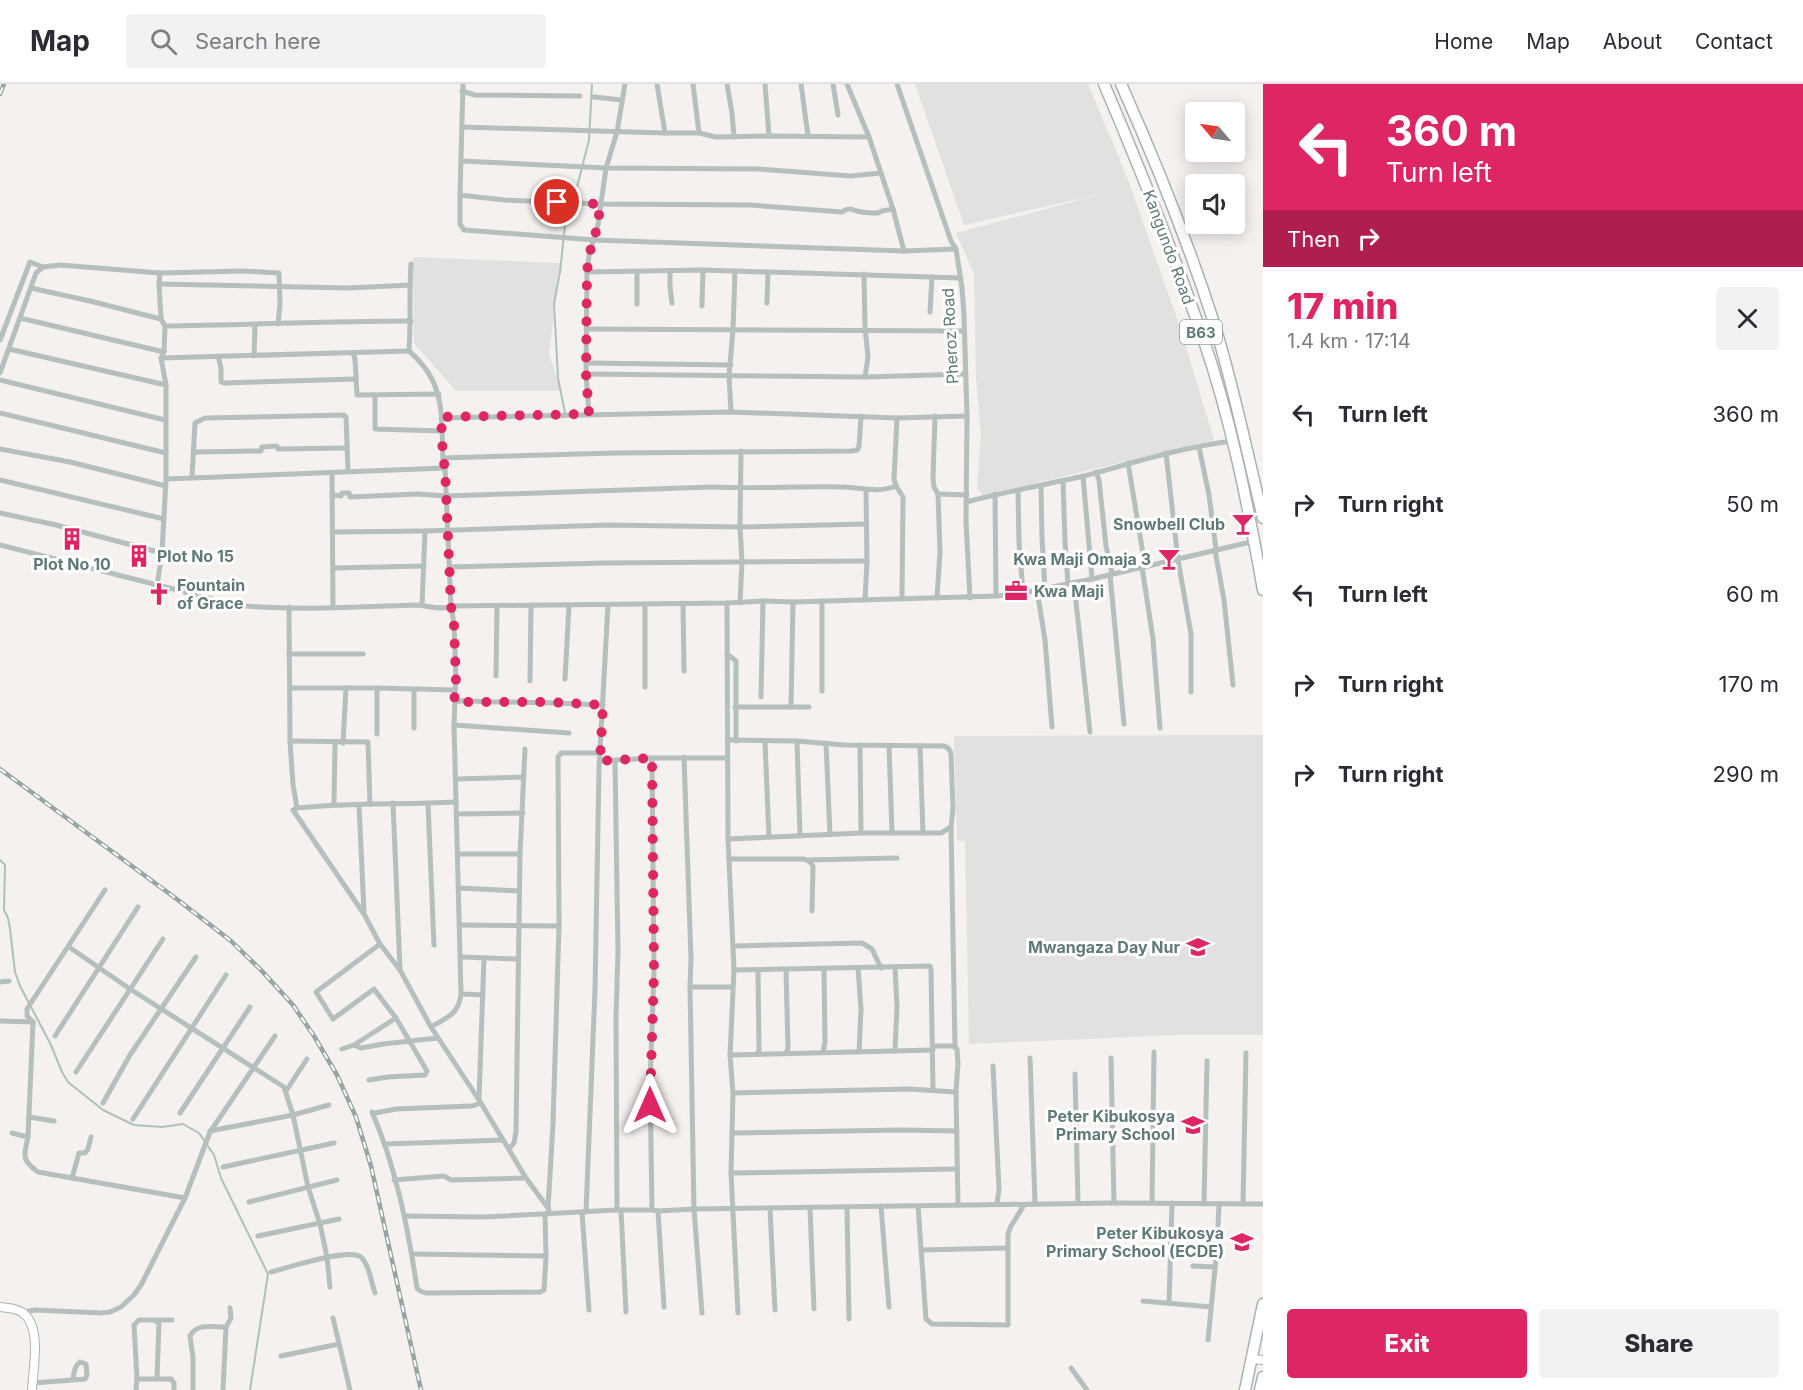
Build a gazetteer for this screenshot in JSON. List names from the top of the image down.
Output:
{
  "streets": {
    "highway": ["Kangundo Road", "B63"],
    "street": ["Pheroz Road"]
  },
  "places": {
    "bar": ["Snowbell Club", "Kwa Maji Omaja 3"],
    "building": ["Plot No 10", "Plot No 15"],
    "office": ["Kwa Maji"],
    "church": ["Fountain of Grace"],
    "school or university": ["Mwangaza Day Nur", "Peter Kibukosya Primary School", "Peter Kibukosya Primary School (ECDE)"]
  },
  "north": "top left",
  "page": {
    "header": "Map",
    "search": "Search here",
    "nav": [
      "Home",
      "Map",
      "About",
      "Contact"
    ],
    "turn": ["360 m", "Turn left"],
    "then": "Then",
    "heading": ["17 min", "1.4 km · 17:14"],
    "list": [
      {
        "name": "Turn left",
        "value": "360 m"
      },
      {
        "name": "Turn right",
        "value": "50 m"
      },
      {
        "name": "Turn left",
        "value": "60 m"
      },
      {
        "name": "Turn right",
        "value": "170 m"
      },
      {
        "name": "Turn right",
        "value": "290 m"
      }
    ],
    "buttons": ["Exit", "Share"]
  }
}
